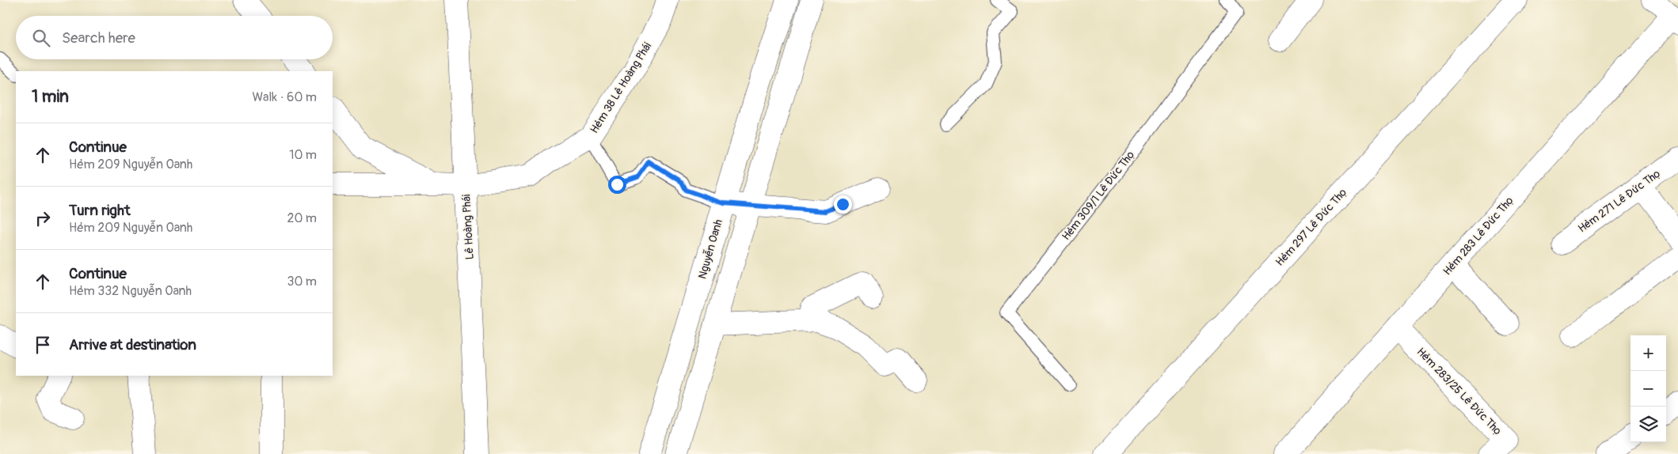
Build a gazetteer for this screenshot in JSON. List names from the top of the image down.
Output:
{
  "streets": {
    "street": [
      "Hẻm 38 Lê Hoàng Phái",
      "Hẻm 271 Lê Đức Thọ",
      "Lê Hoàng Phái",
      "Hẻm 297 Lê Đức Thọ",
      "Hẻm 283 Lê Đức Thọ",
      "Nguyễn Oanh",
      "Hẻm 283/25 Lê Đức Thọ"
    ],
    "lane": ["Hẻm 309/1 Lê Đức Thọ"]
  },
  "crossings": [
    ["Hẻm 38 Lê Hoàng Phái", "Lê Hoàng Phái"],
    ["Hẻm 283 Lê Đức Thọ", "Hẻm 283/25 Lê Đức Thọ"]
  ],
  "page": {
    "search": "Search here",
    "heading": ["1 min", "Walk · 60 m"],
    "list": [
      ["Continue", "Hẻm 209 Nguyễn Oanh", "10 m"],
      ["Turn right", "Hẻm 209 Nguyễn Oanh", "20 m"],
      ["Continue", "Hẻm 332 Nguyễn Oanh", "30 m"],
      "Arrive at destination"
    ],
    "map_buttons": ["+", "−"]
  }
}
